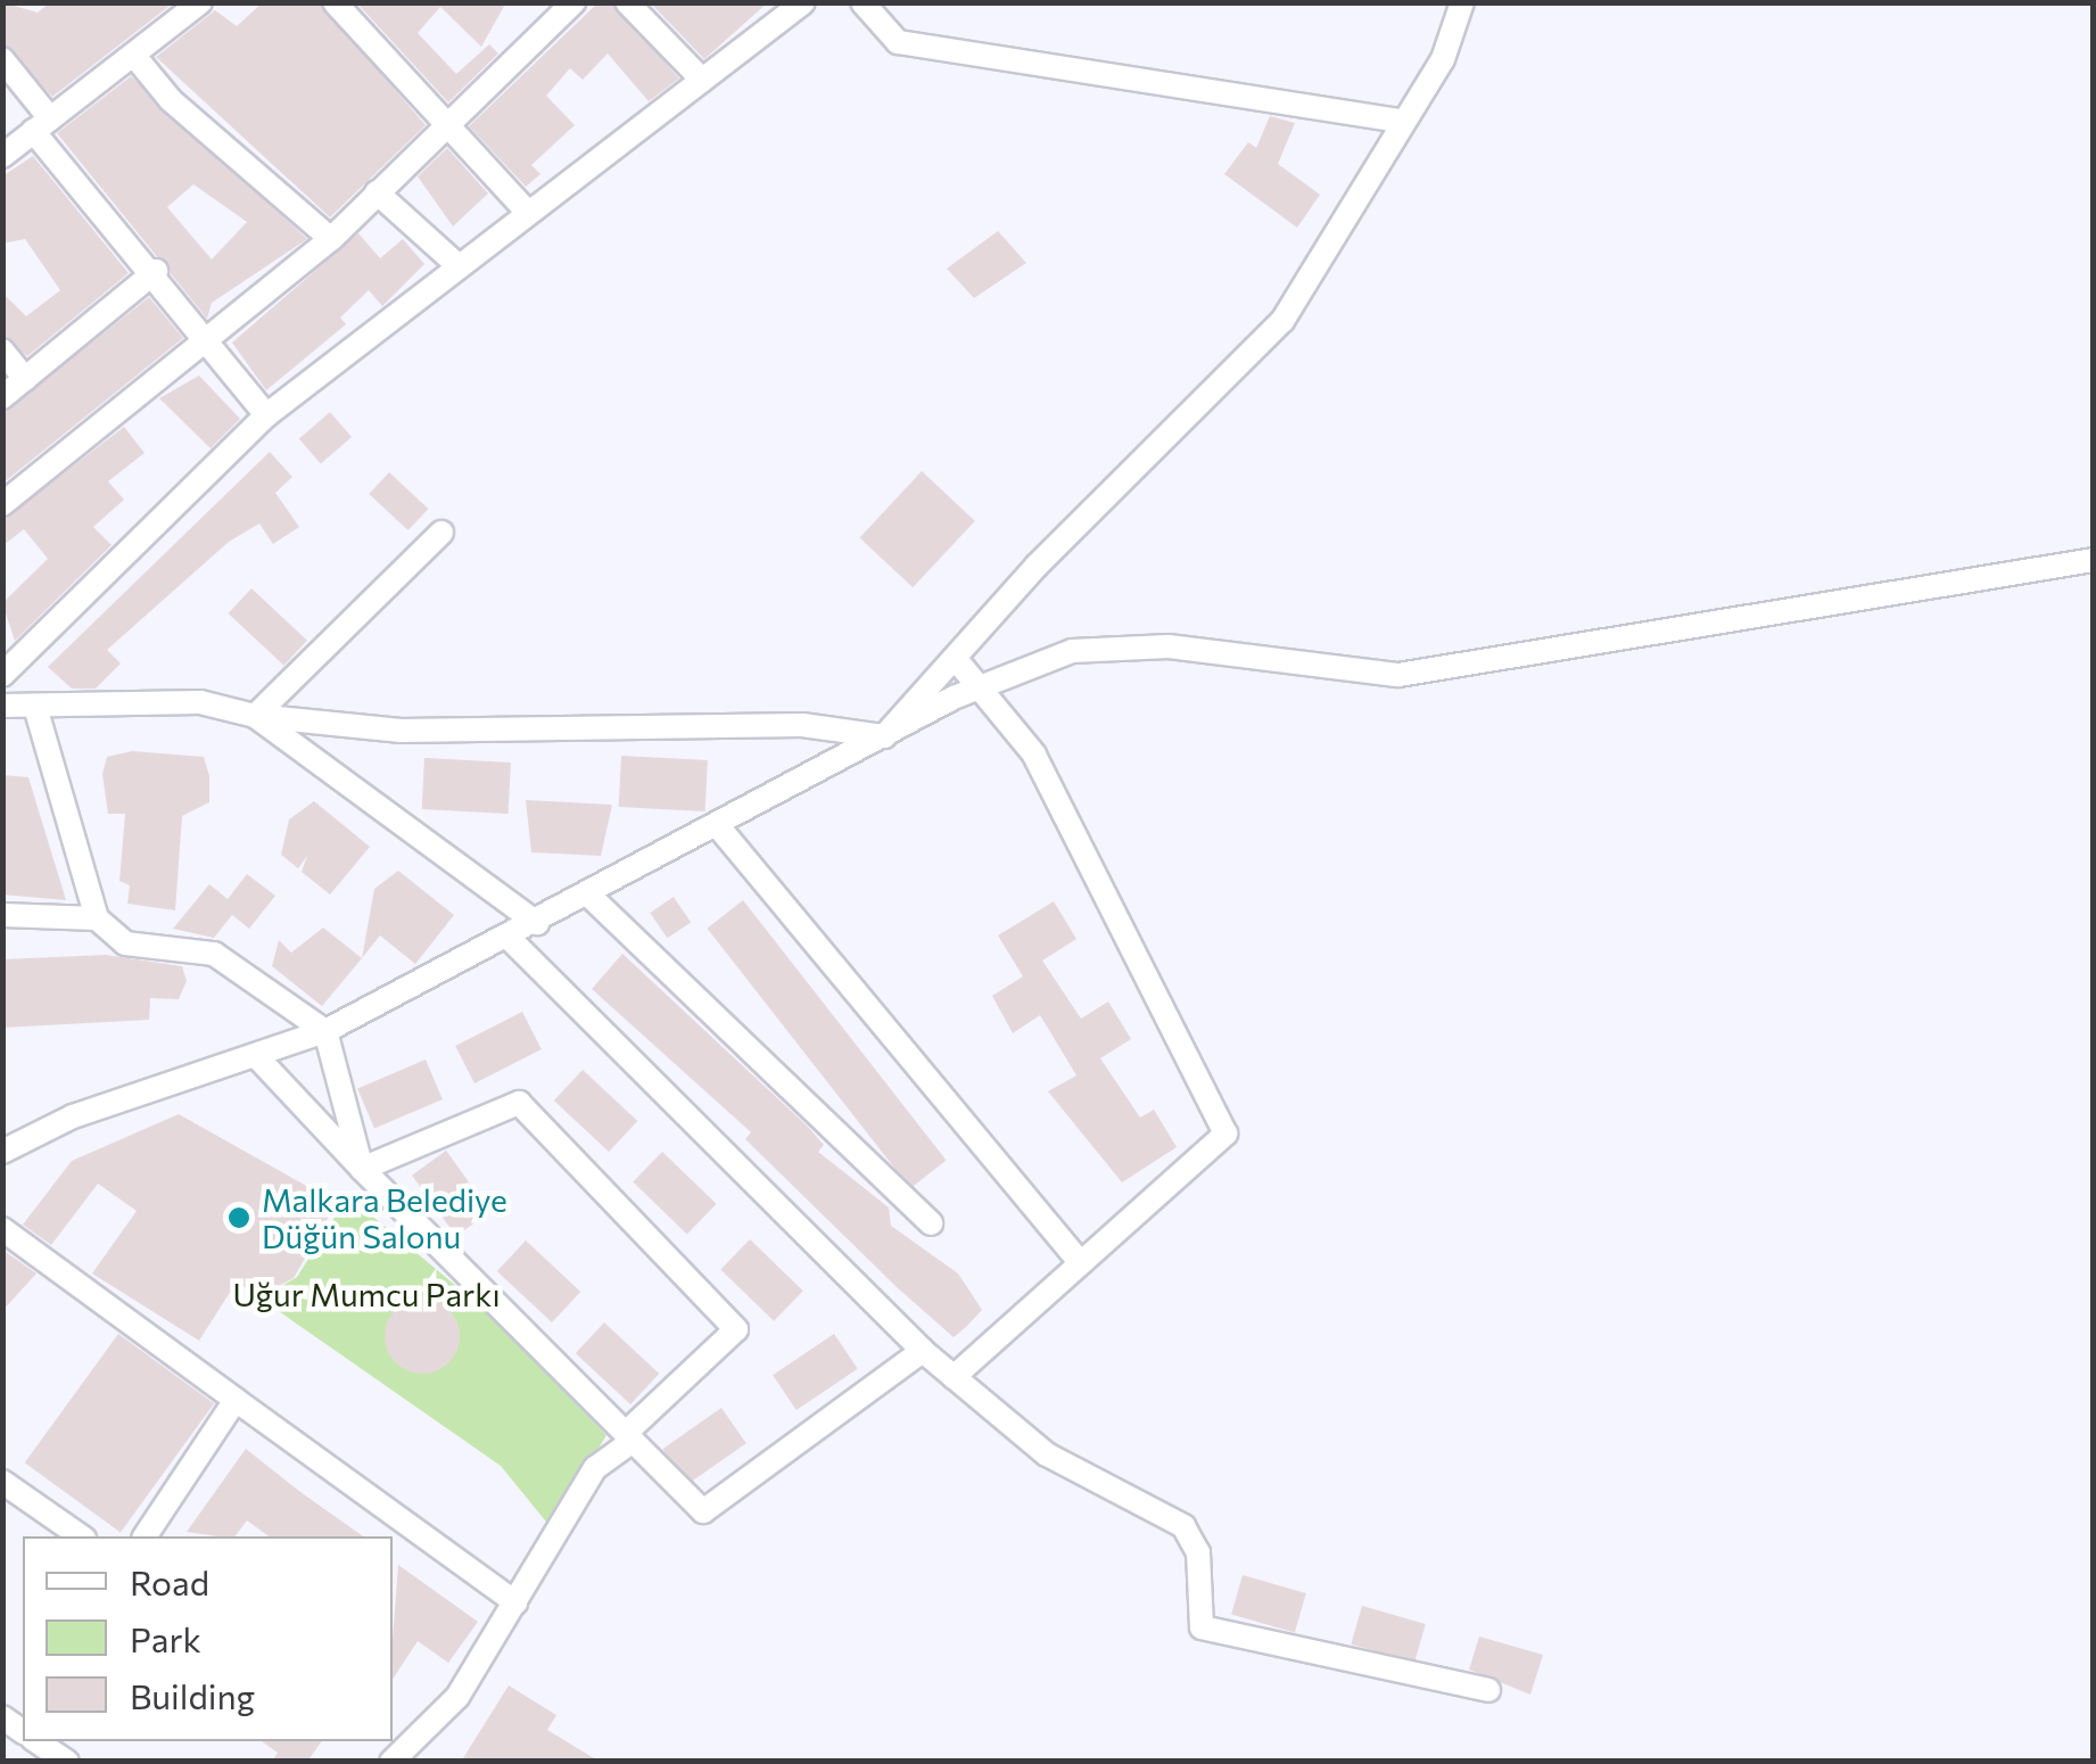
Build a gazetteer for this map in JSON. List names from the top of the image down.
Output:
{
  "parks": ["Uğur Mumcu Parkı"],
  "places": ["Malkara Belediye Düğün Salonu"],
  "legend": ["Road", "Park", "Building"]
}
